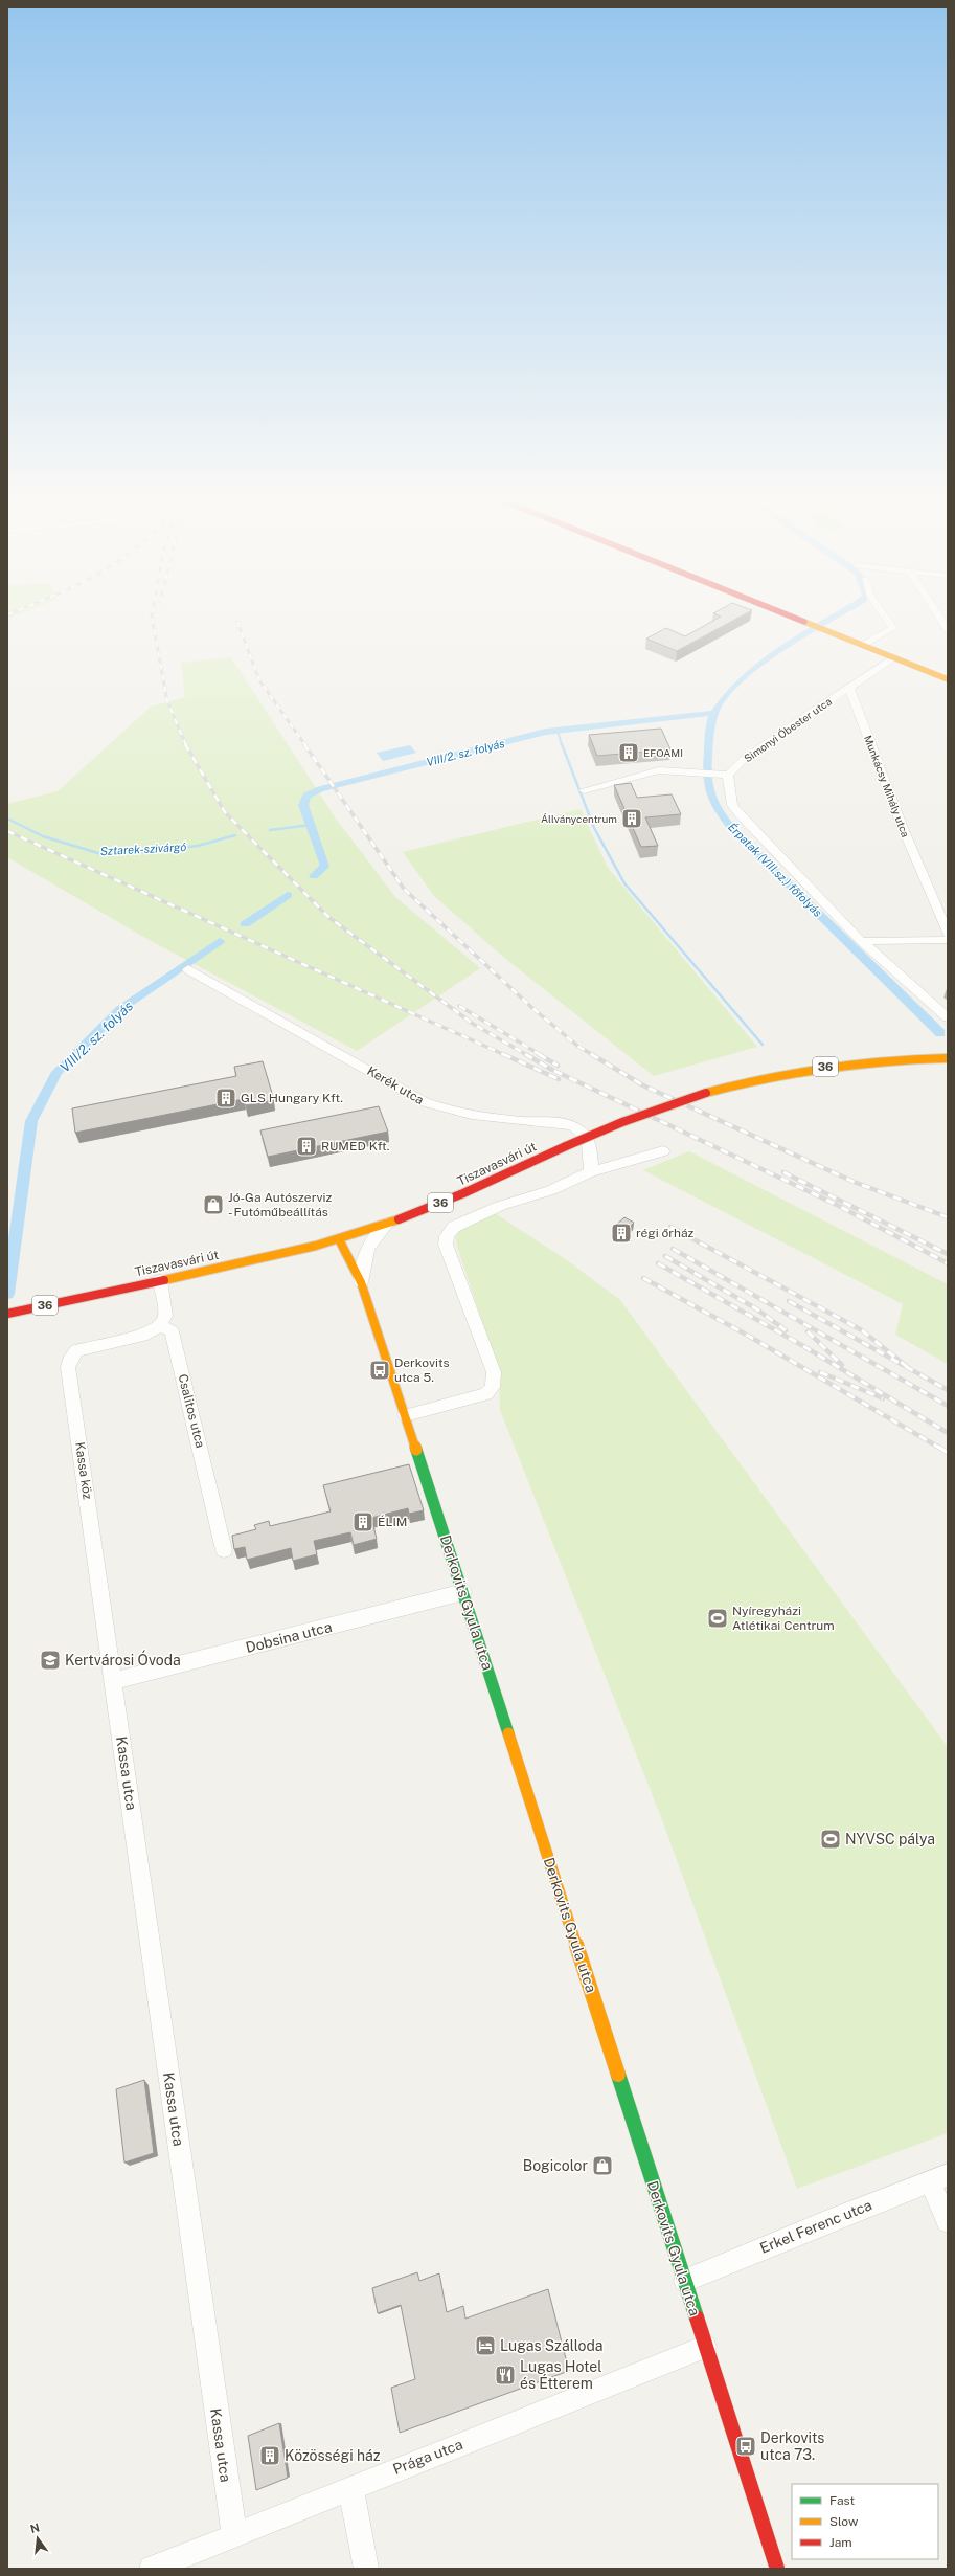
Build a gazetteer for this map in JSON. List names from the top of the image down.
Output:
{
  "streets": {
    "main road": ["36", "Tiszavasvári út", "Derkovits Gyula utca"],
    "street": [
      "Simonyi Óbester utca",
      "Munkácsy Mihály utca",
      "Kerék utca",
      "Csalitos utca",
      "Kassa köz",
      "Dobsina utca",
      "Kassa utca",
      "Erkel Ferenc utca",
      "Prága utca"
    ]
  },
  "crossings": [
    ["Simonyi Óbester utca", "Munkácsy Mihály utca"],
    ["Tiszavasvári út", "Derkovits Gyula utca"],
    ["Csalitos utca", "Kassa köz"],
    ["Kassa köz", "Dobsina utca"],
    ["Kassa köz", "Kassa utca"],
    ["Derkovits Gyula utca", "Dobsina utca"],
    ["Derkovits Gyula utca", "Erkel Ferenc utca"],
    ["Derkovits Gyula utca", "Prága utca"],
    ["Dobsina utca", "Kassa utca"],
    ["Kassa utca", "Prága utca"]
  ],
  "water": ["VIII/2. sz. folyás", "Sztarek-szivárgó", "Érpatak (VIII.sz.) főfolyás"],
  "places": {
    "building": [
      "EFOAMI",
      "Állványcentrum",
      "GLS Hungary Kft.",
      "RUMED Kft.",
      "régi őrház",
      "ÉLIM",
      "Közösségi ház"
    ],
    "shop": ["Jó-Ga Autószerviz - Futóműbeállítás", "Bogicolor"],
    "bus stop": ["Derkovits utca 5.", "Derkovits utca 73."],
    "sports": ["Nyíregyházi Atlétikai Centrum", "NYVSC pálya"],
    "school or university": ["Kertvárosi Óvoda"],
    "hotel": ["Lugas Szálloda"],
    "restaurant": ["Lugas Hotel és Étterem"]
  },
  "legend": ["Fast", "Slow", "Jam"],
  "north": "top"
}
